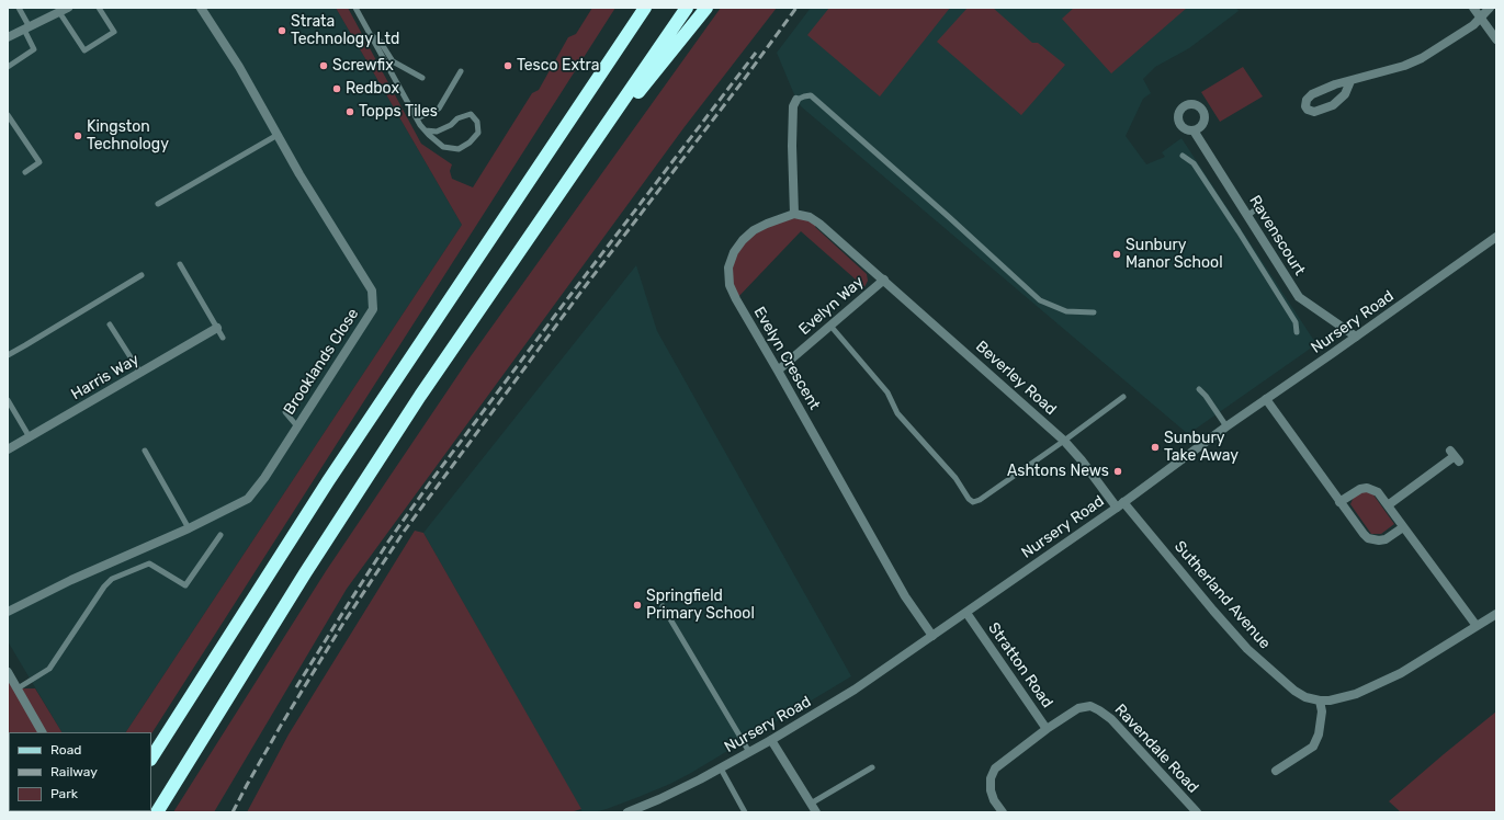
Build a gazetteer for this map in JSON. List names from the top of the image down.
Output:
{
  "streets": {
    "street": [
      "Ravenscourt",
      "Evelyn Way",
      "Nursery Road",
      "Evelyn Crescent",
      "Brooklands Close",
      "Harris Way",
      "Beverley Road",
      "Sutherland Avenue",
      "Stratton Road",
      "Ravendale Road"
    ]
  },
  "crossings": [
    ["Ravenscourt", "Nursery Road"],
    ["Evelyn Way", "Evelyn Crescent"],
    ["Evelyn Way", "Beverley Road"],
    ["Nursery Road", "Evelyn Crescent"],
    ["Nursery Road", "Beverley Road"],
    ["Nursery Road", "Sutherland Avenue"],
    ["Nursery Road", "Stratton Road"],
    ["Beverley Road", "Sutherland Avenue"],
    ["Stratton Road", "Ravendale Road"]
  ],
  "places": [
    "Strata Technology Ltd",
    "Screwfix",
    "Tesco Extra",
    "Redbox",
    "Topps Tiles",
    "Kingston Technology",
    "Sunbury Manor School",
    "Sunbury Take Away",
    "Ashtons News",
    "Springfield Primary School"
  ],
  "legend": ["Road", "Railway", "Park"]
}
